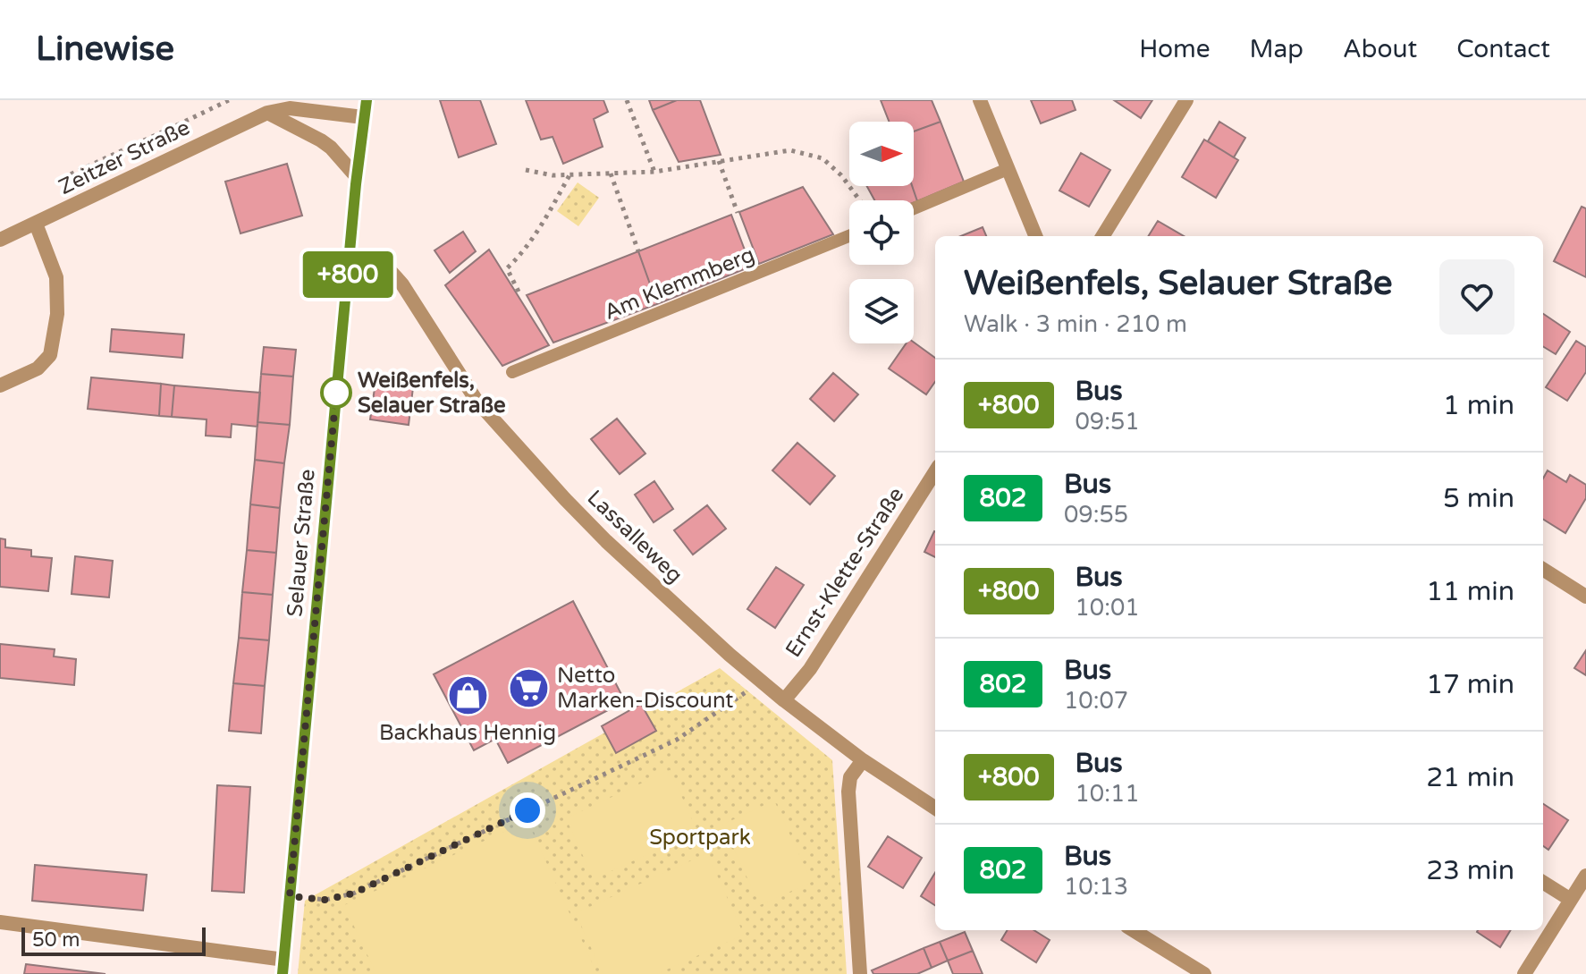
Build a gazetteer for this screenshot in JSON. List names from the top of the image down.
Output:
{
  "streets": {
    "main road": ["Selauer Straße"],
    "street": ["Zeitzer Straße", "Lassalleweg", "Ernst-Klette-Straße"],
    "lane": ["Am Klemmberg"]
  },
  "crossings": [
    ["Zeitzer Straße", "Selauer Straße"],
    ["Lassalleweg", "Selauer Straße"],
    ["Lassalleweg", "Ernst-Klette-Straße"]
  ],
  "parks": ["Sportpark"],
  "places": {
    "other": ["Weißenfels, Selauer Straße"],
    "supermarket": ["Netto Marken-Discount"],
    "shop": ["Backhaus Hennig"]
  },
  "lines": ["bus line +800"],
  "scale_bar": "50 m",
  "north": "right",
  "page": {
    "header": "Linewise",
    "nav": [
      "Home",
      "Map",
      "About",
      "Contact"
    ],
    "on_map": "+800",
    "heading": ["Weißenfels, Selauer Straße", "Walk · 3 min · 210 m"],
    "list": [
      {
        "mark": "+800",
        "name": "Bus",
        "note": "09:51",
        "value": "1 min"
      },
      {
        "mark": "802",
        "name": "Bus",
        "note": "09:55",
        "value": "5 min"
      },
      {
        "mark": "+800",
        "name": "Bus",
        "note": "10:01",
        "value": "11 min"
      },
      {
        "mark": "802",
        "name": "Bus",
        "note": "10:07",
        "value": "17 min"
      },
      {
        "mark": "+800",
        "name": "Bus",
        "note": "10:11",
        "value": "21 min"
      },
      {
        "mark": "802",
        "name": "Bus",
        "note": "10:13",
        "value": "23 min"
      }
    ],
    "scale": "50 m"
  }
}
